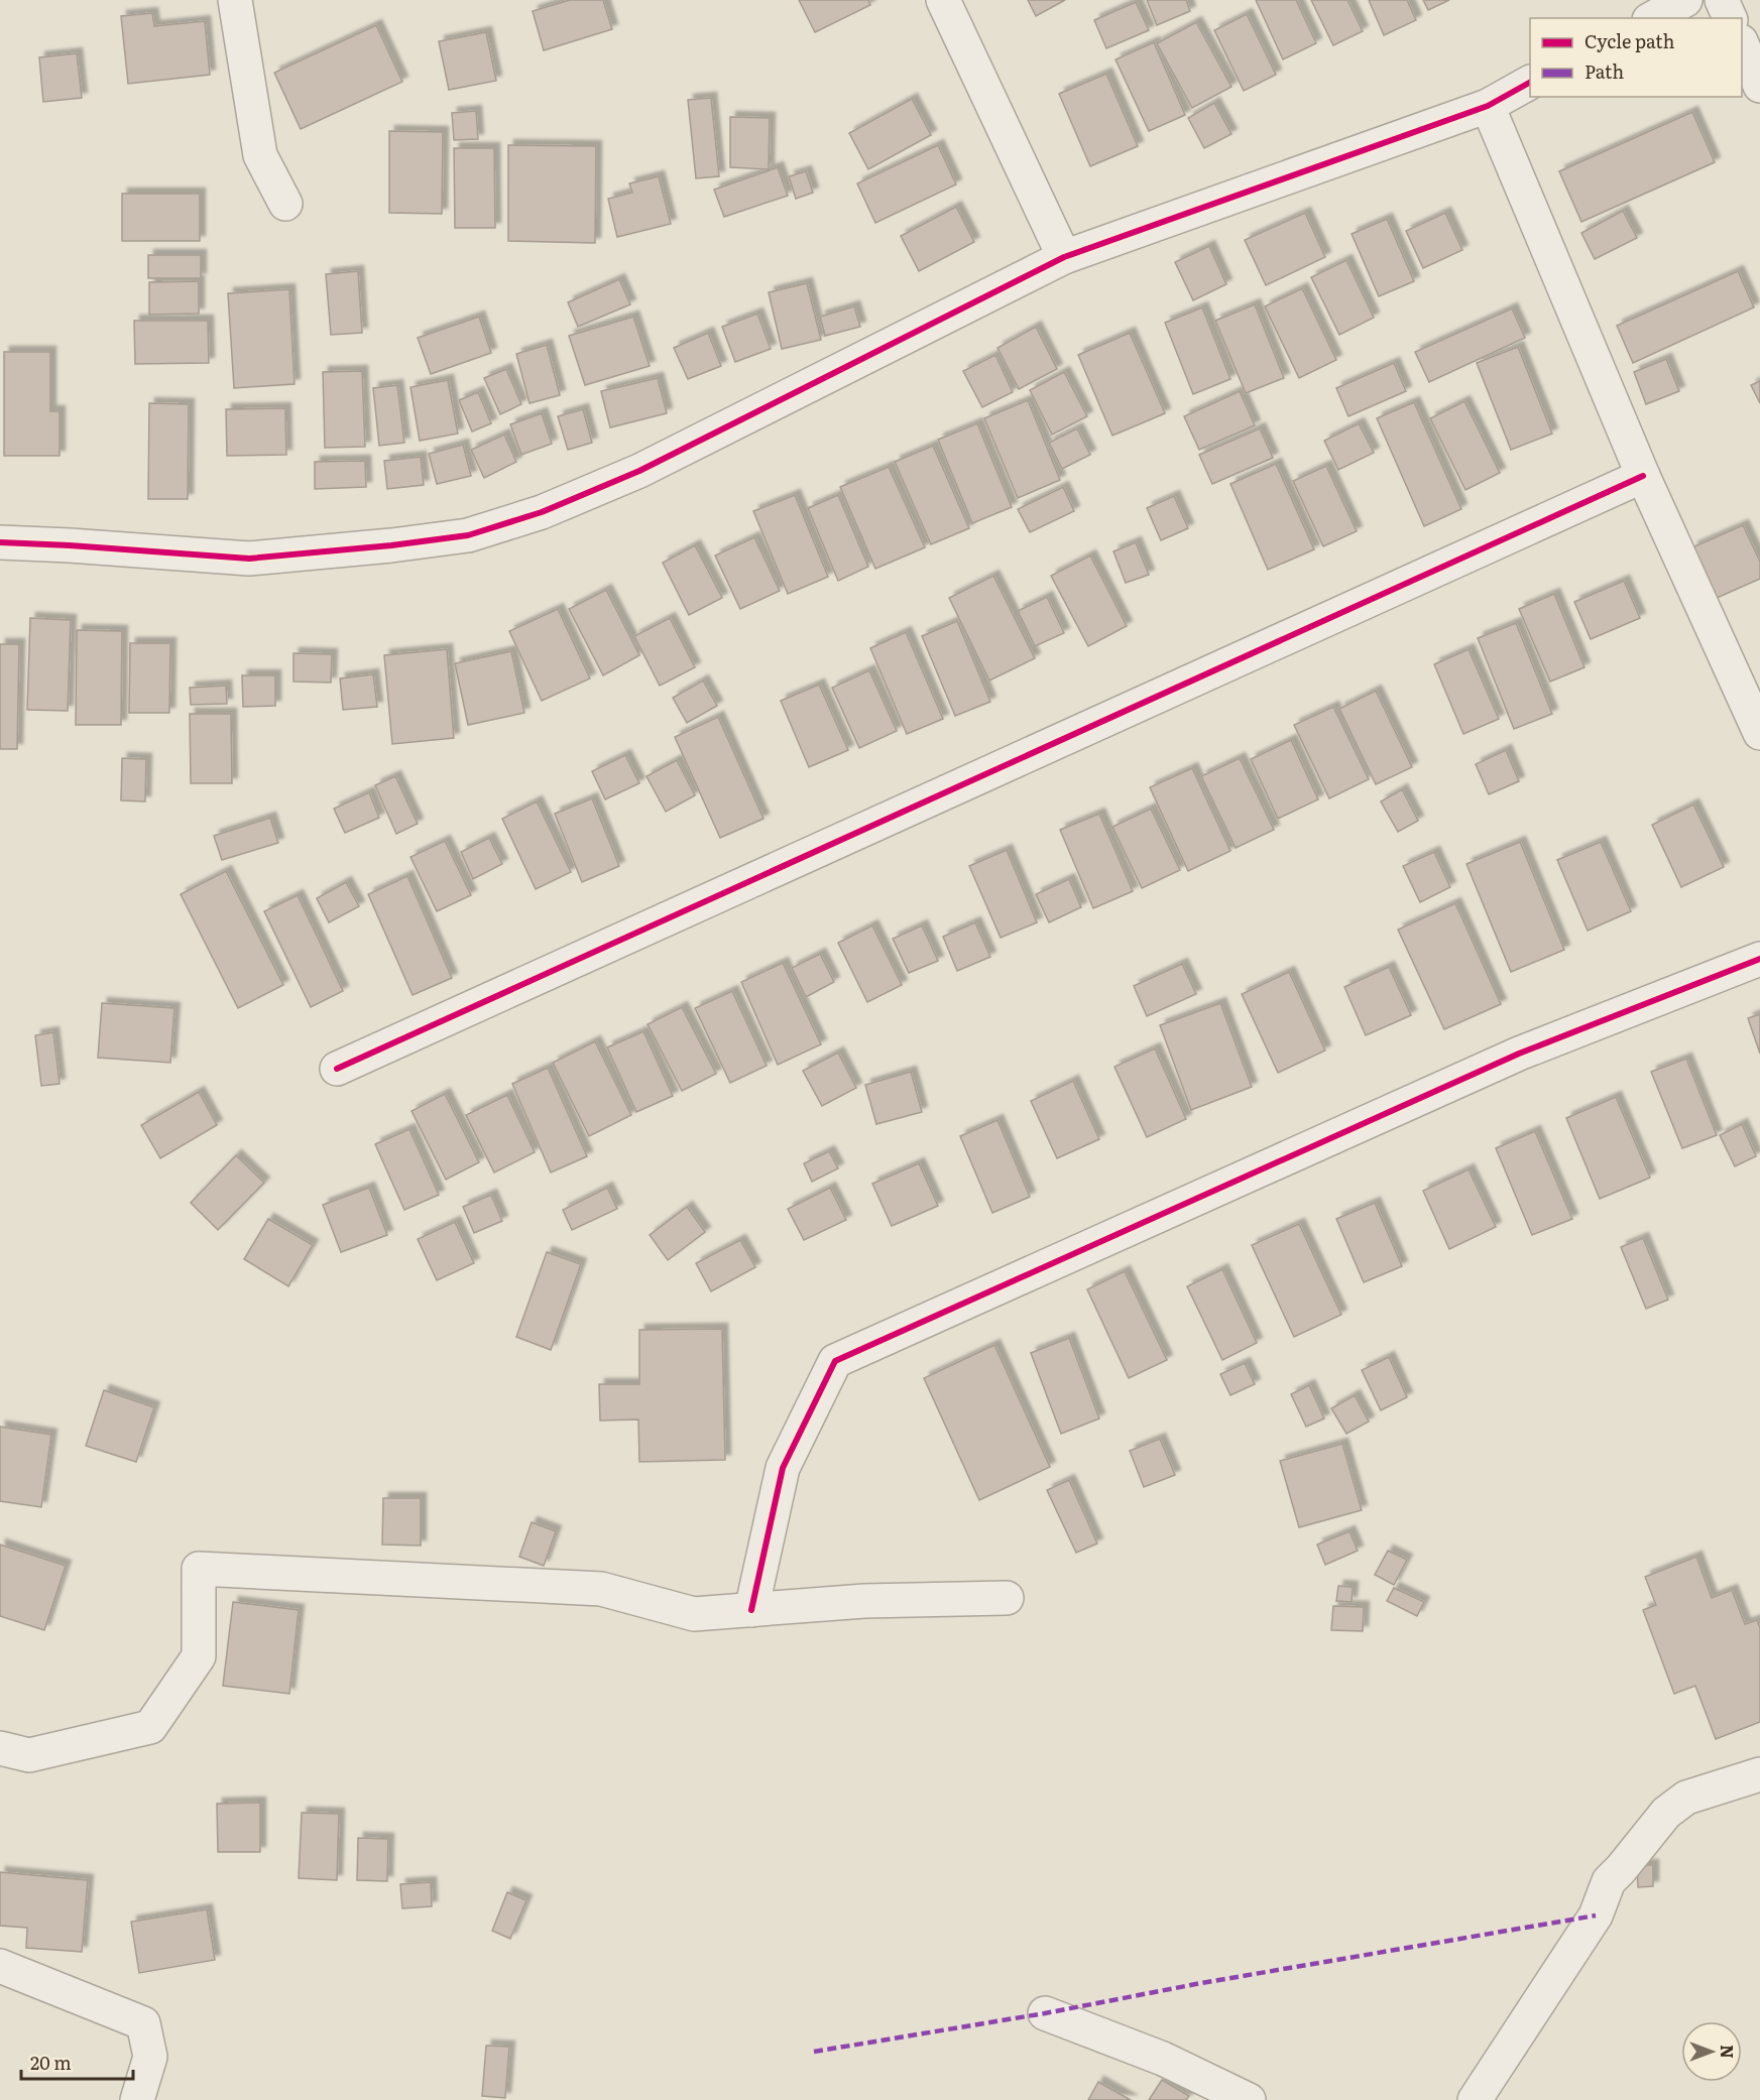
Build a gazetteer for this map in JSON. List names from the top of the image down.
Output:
{
  "legend": ["Cycle path", "Path"],
  "scale_bar": "20 m",
  "north": "right"
}
